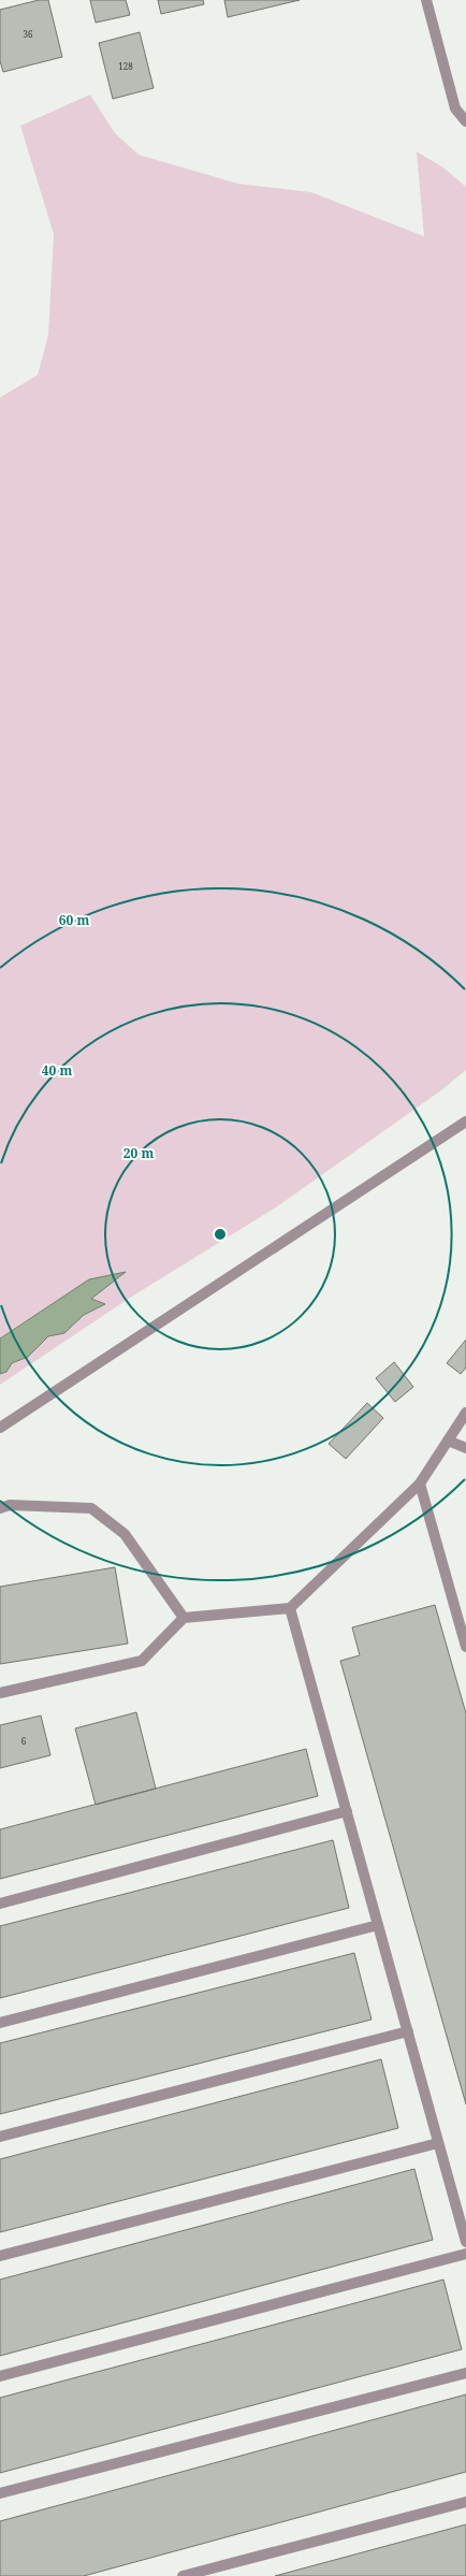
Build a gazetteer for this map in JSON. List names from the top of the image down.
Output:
{
  "house_numbers": ["36", "128", "6"],
  "rings": ["60 m", "40 m", "20 m"]
}
